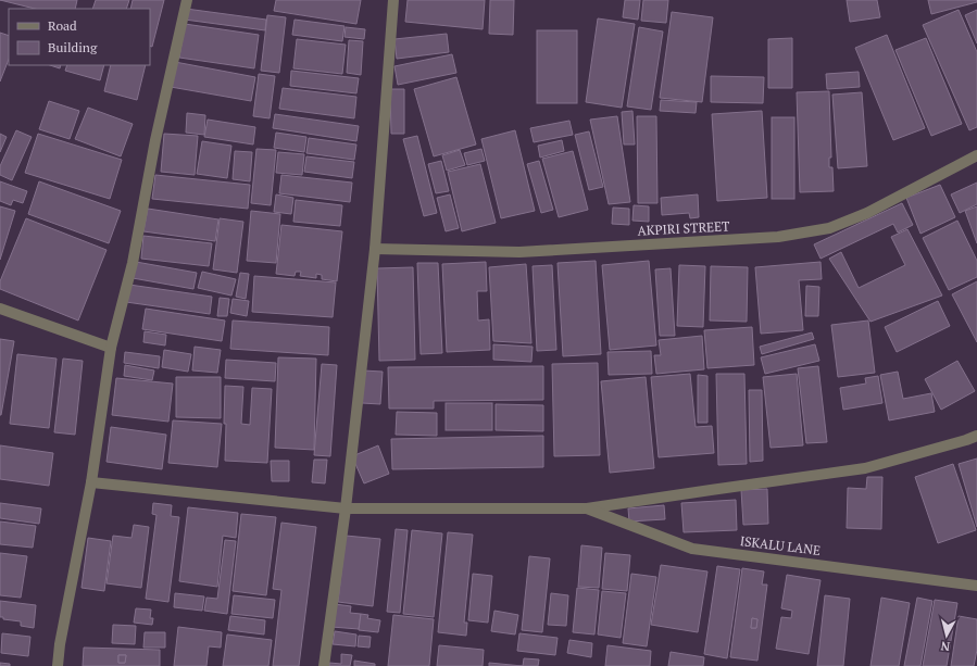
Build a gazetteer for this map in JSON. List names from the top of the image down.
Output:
{
  "streets": {
    "street": ["AKPIRI STREET", "ISKALU LANE"]
  },
  "legend": ["Road", "Building"],
  "north": "bottom"
}
